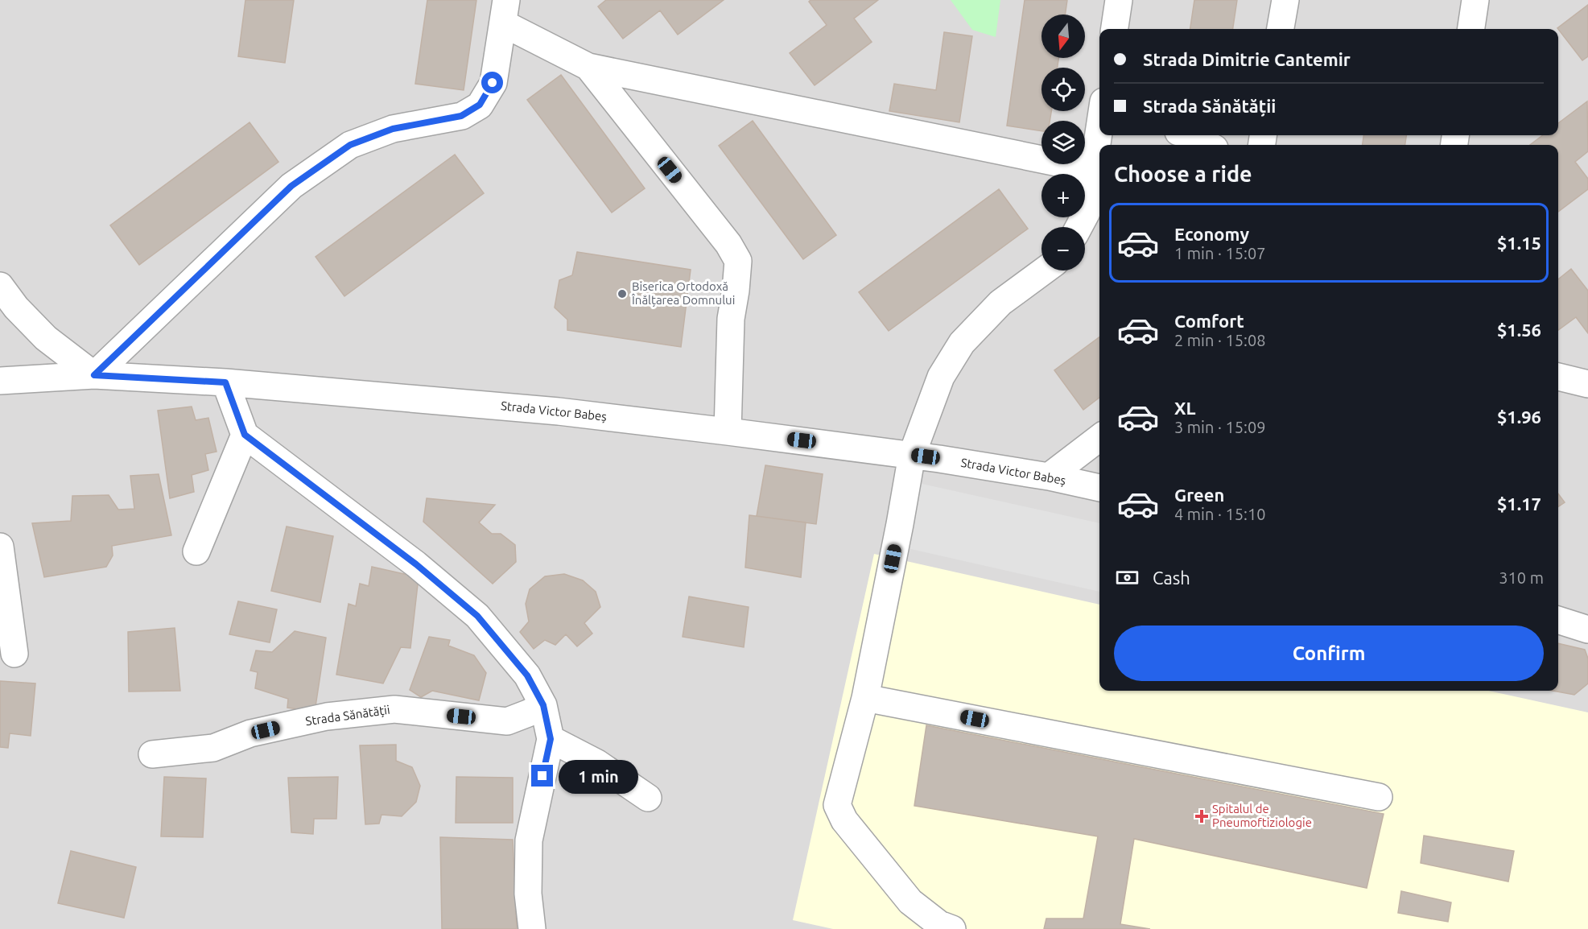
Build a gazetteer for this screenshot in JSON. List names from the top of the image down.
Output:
{
  "streets": {
    "street": ["Strada Victor Babeș", "Strada Sănătății"]
  },
  "places": {
    "other": ["Biserica Ortodoxă Înălțarea Domnului"],
    "health": ["Spitalul de Pneumoftiziologie"]
  },
  "north": "bottom",
  "page": {
    "map_buttons": ["+", "−"],
    "banner": ["Strada Dimitrie Cantemir", "Strada Sănătății"],
    "heading": "Choose a ride",
    "list": [
      {
        "name": "Economy",
        "note": "1 min · 15:07",
        "value": "$1.15"
      },
      {
        "name": "Comfort",
        "note": "2 min · 15:08",
        "value": "$1.56"
      },
      {
        "name": "XL",
        "note": "3 min · 15:09",
        "value": "$1.96"
      },
      {
        "name": "Green",
        "note": "4 min · 15:10",
        "value": "$1.17"
      }
    ],
    "pay": ["Cash", "310 m"],
    "buttons": "Confirm",
    "bubble": "1 min"
  }
}
